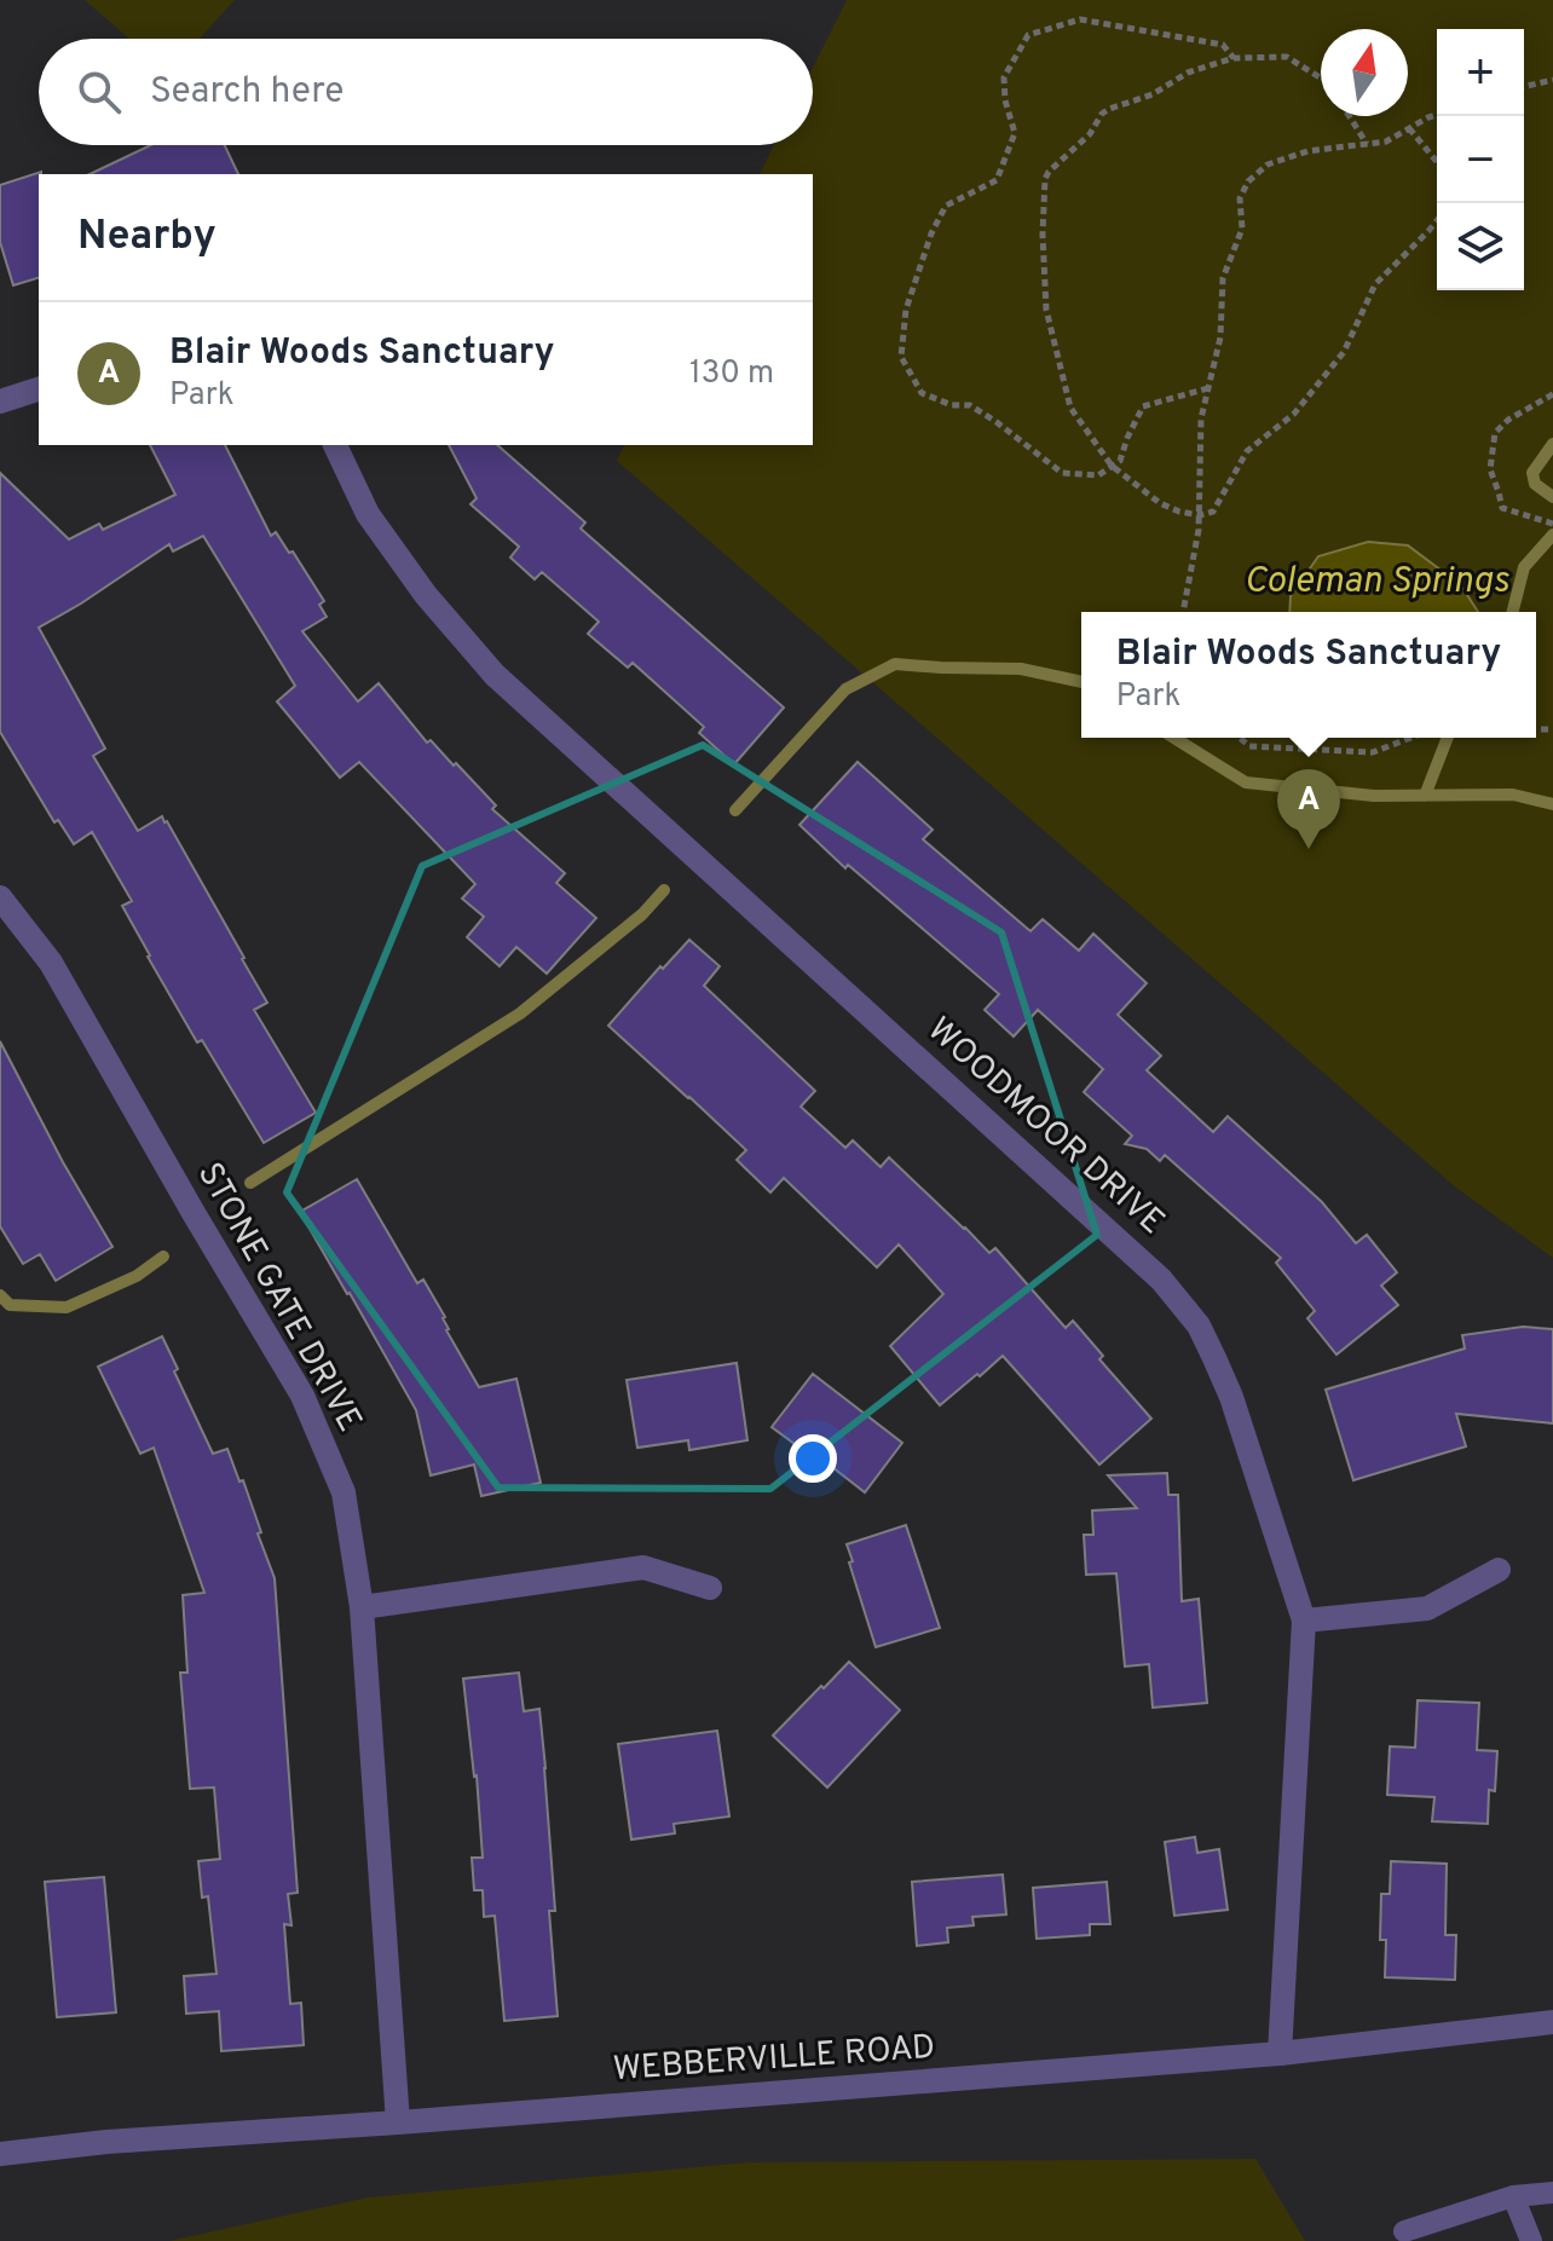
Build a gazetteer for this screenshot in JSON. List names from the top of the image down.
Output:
{
  "streets": {
    "street": ["WOODMOOR DRIVE", "STONE GATE DRIVE", "WEBBERVILLE ROAD"]
  },
  "crossings": [
    ["WOODMOOR DRIVE", "WEBBERVILLE ROAD"],
    ["STONE GATE DRIVE", "WEBBERVILLE ROAD"]
  ],
  "water": ["Coleman Springs"],
  "north": "top",
  "page": {
    "map_buttons": ["+", "−"],
    "search": "Search here",
    "heading": "Nearby",
    "list": [
      {
        "mark": "A",
        "name": "Blair Woods Sanctuary",
        "note": "Park",
        "value": "130 m"
      }
    ],
    "popup": ["Blair Woods Sanctuary", "Park"],
    "pins": "A"
  }
}
